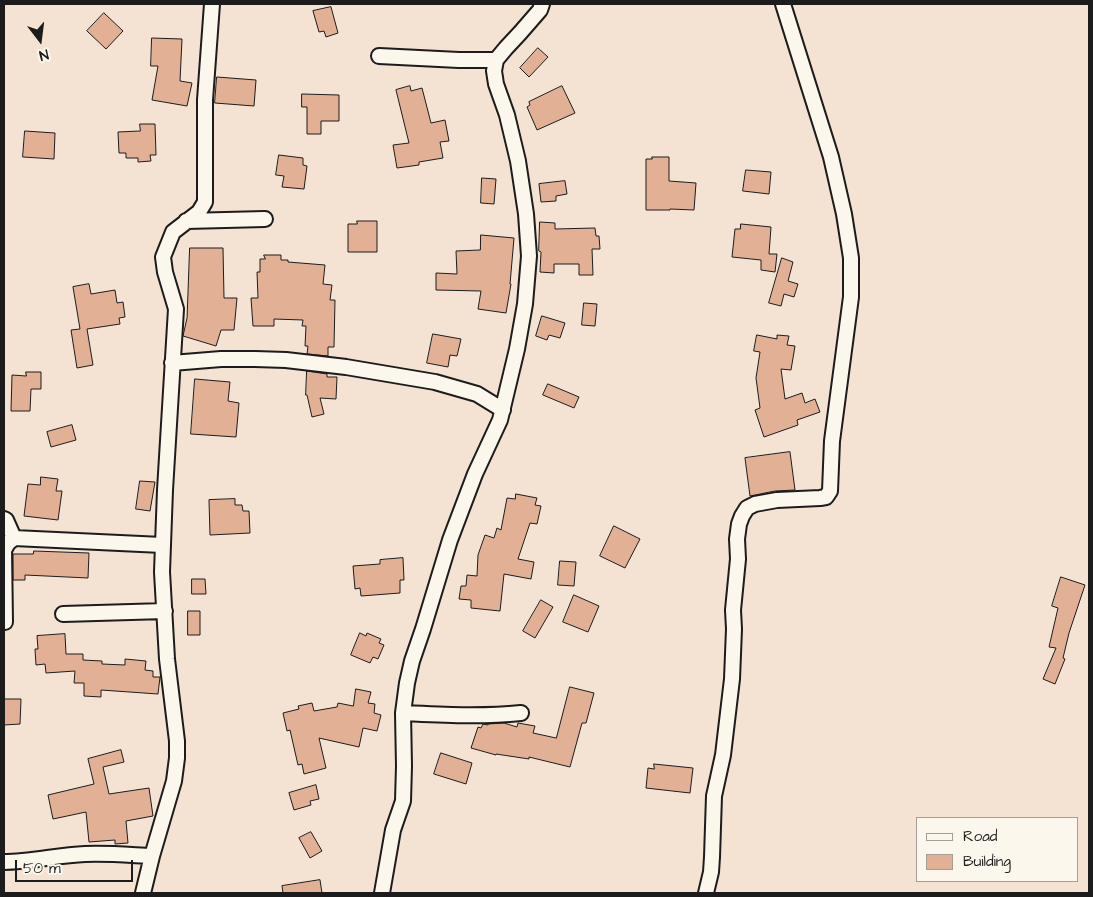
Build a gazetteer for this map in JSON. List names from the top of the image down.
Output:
{
  "legend": ["Road", "Building"],
  "scale_bar": "50 m",
  "north": "bottom"
}
